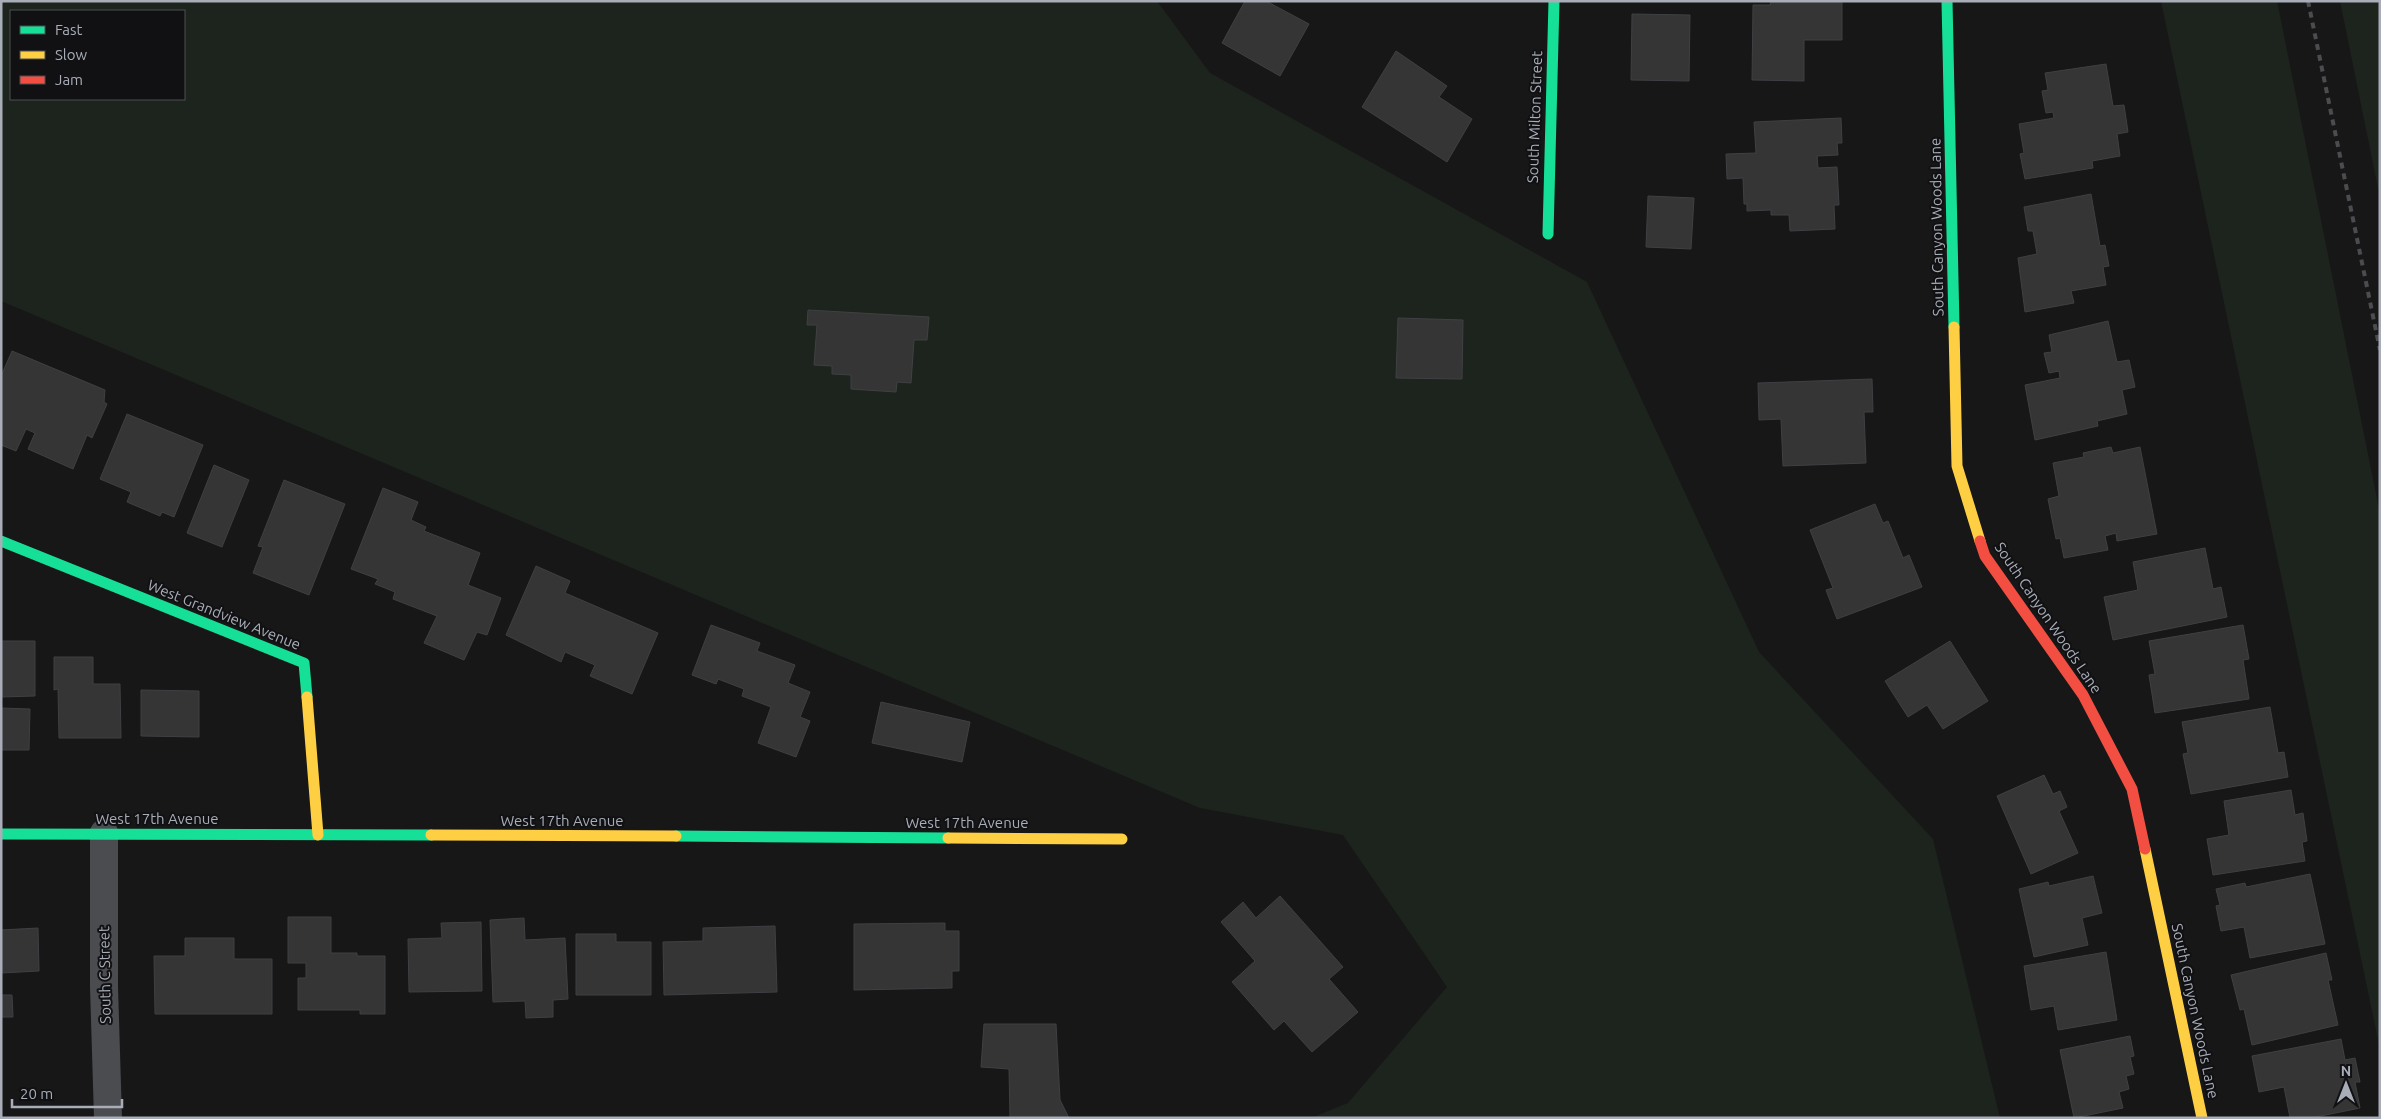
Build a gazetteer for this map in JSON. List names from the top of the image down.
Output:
{
  "streets": {
    "street": [
      "South Milton Street",
      "South Canyon Woods Lane",
      "West Grandview Avenue",
      "West 17th Avenue",
      "South C Street"
    ]
  },
  "crossings": [
    ["West Grandview Avenue", "West 17th Avenue"],
    ["West 17th Avenue", "South C Street"]
  ],
  "legend": ["Fast", "Slow", "Jam"],
  "scale_bar": "20 m",
  "north": "top"
}
